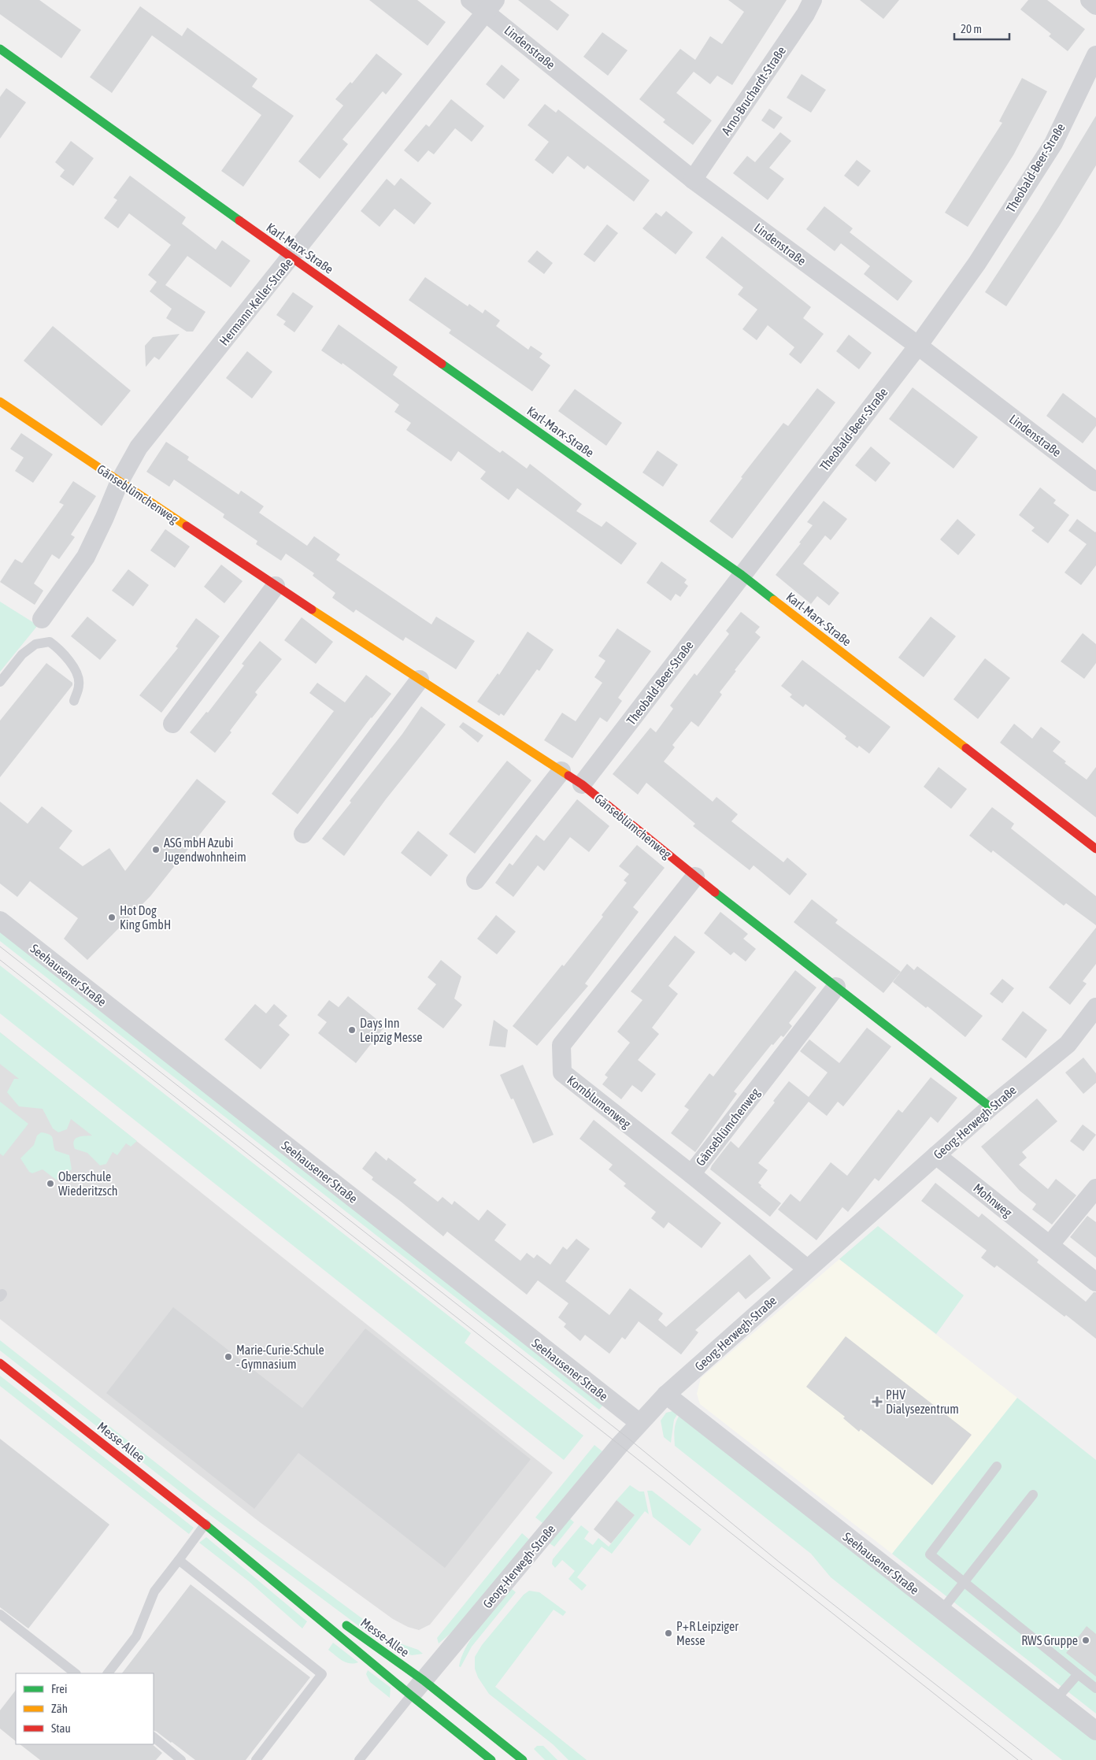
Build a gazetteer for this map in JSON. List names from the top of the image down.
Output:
{
  "streets": {
    "street": [
      "Lindenstraße",
      "Arno-Bruchardt-Straße",
      "Theobald-Beer-Straße",
      "Karl-Marx-Straße",
      "Hermann-Keller-Straße",
      "Gänseblümchenweg",
      "Seehausener Straße",
      "Kornblumenweg",
      "Georg-Herwegh-Straße",
      "Mohnweg",
      "Messe-Allee"
    ]
  },
  "crossings": [
    ["Lindenstraße", "Arno-Bruchardt-Straße"],
    ["Lindenstraße", "Theobald-Beer-Straße"],
    ["Lindenstraße", "Hermann-Keller-Straße"],
    ["Theobald-Beer-Straße", "Karl-Marx-Straße"],
    ["Theobald-Beer-Straße", "Gänseblümchenweg"],
    ["Karl-Marx-Straße", "Hermann-Keller-Straße"],
    ["Hermann-Keller-Straße", "Gänseblümchenweg"],
    ["Gänseblümchenweg", "Kornblumenweg"],
    ["Gänseblümchenweg", "Georg-Herwegh-Straße"],
    ["Seehausener Straße", "Georg-Herwegh-Straße"],
    ["Kornblumenweg", "Georg-Herwegh-Straße"],
    ["Georg-Herwegh-Straße", "Mohnweg"],
    ["Georg-Herwegh-Straße", "Messe-Allee"]
  ],
  "places": {
    "other": [
      "ASG mbH Azubi Jugendwohnheim",
      "Hot Dog King GmbH",
      "Days Inn Leipzig Messe",
      "Oberschule Wiederitzsch",
      "Marie-Curie-Schule - Gymnasium",
      "P+R Leipziger Messe",
      "RWS Gruppe"
    ],
    "health": ["PHV Dialysezentrum"]
  },
  "legend": ["Frei", "Zäh", "Stau"],
  "scale_bar": "20 m"
}
